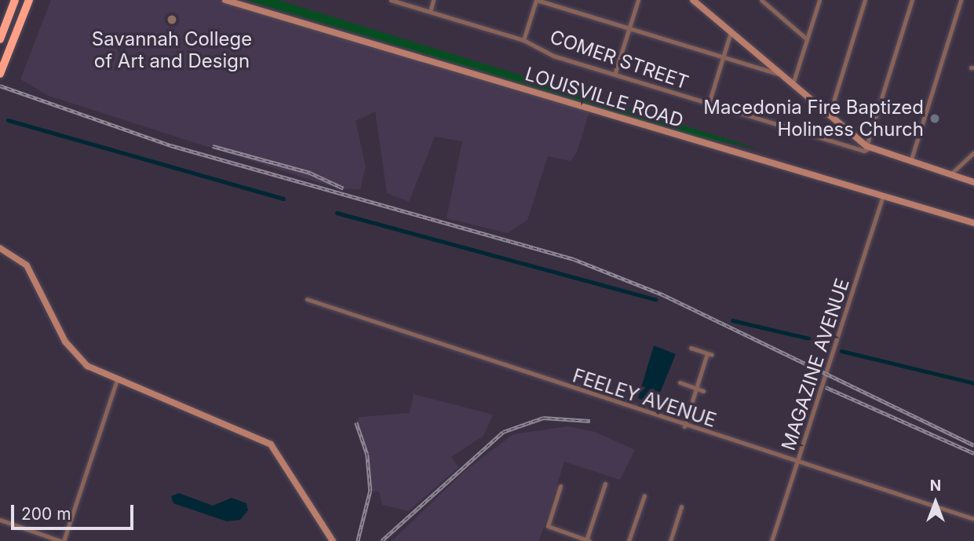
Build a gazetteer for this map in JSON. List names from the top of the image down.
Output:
{
  "streets": {
    "main road": ["LOUISVILLE ROAD"],
    "street": ["COMER STREET", "MAGAZINE AVENUE", "FEELEY AVENUE"]
  },
  "crossings": [
    ["LOUISVILLE ROAD", "MAGAZINE AVENUE"],
    ["MAGAZINE AVENUE", "FEELEY AVENUE"]
  ],
  "places": ["Savannah College of Art and Design", "Macedonia Fire Baptized Holiness Church"],
  "scale_bar": "200 m",
  "north": "top"
}
